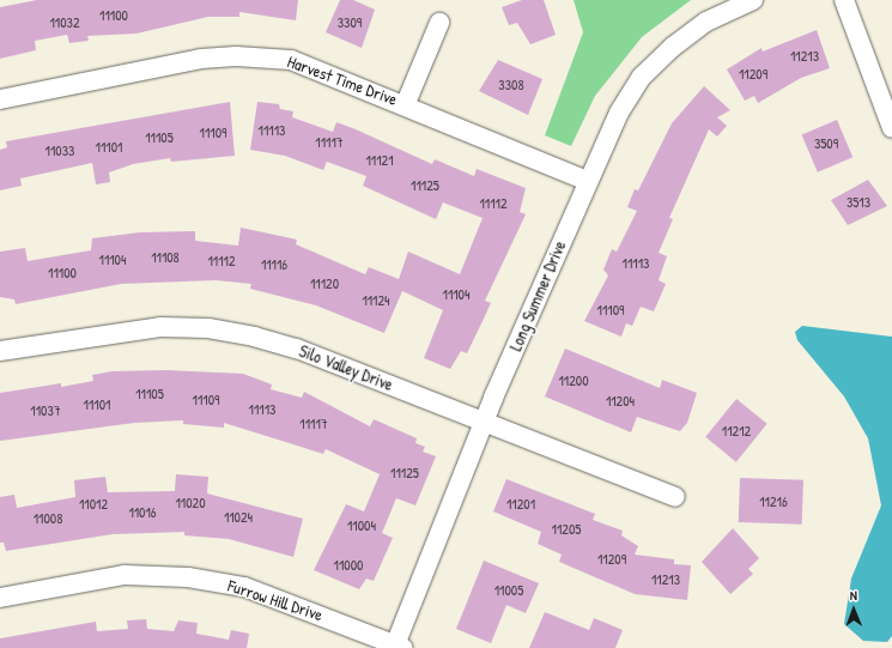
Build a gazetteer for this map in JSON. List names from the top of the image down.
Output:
{
  "streets": {
    "street": [
      "Harvest Time Drive",
      "Long Summer Drive",
      "Silo Valley Drive",
      "Furrow Hill Drive"
    ]
  },
  "crossings": [
    ["Harvest Time Drive", "Long Summer Drive"],
    ["Long Summer Drive", "Silo Valley Drive"],
    ["Long Summer Drive", "Furrow Hill Drive"]
  ],
  "house_numbers": [
    "11100",
    "11032",
    "3309",
    "11213",
    "11209",
    "3308",
    "11113",
    "11109",
    "11105",
    "11117",
    "3509",
    "11101",
    "11033",
    "11121",
    "11125",
    "3513",
    "11112",
    "11108",
    "11104",
    "11112",
    "11113",
    "11116",
    "11100",
    "11120",
    "11104",
    "11124",
    "11109",
    "11200",
    "11105",
    "11109",
    "11204",
    "11101",
    "11113",
    "11037",
    "11117",
    "11212",
    "11125",
    "11216",
    "11020",
    "11012",
    "11201",
    "11016",
    "11024",
    "11008",
    "11004",
    "11205",
    "11209",
    "11000",
    "11213",
    "11005"
  ],
  "north": "top"
}
